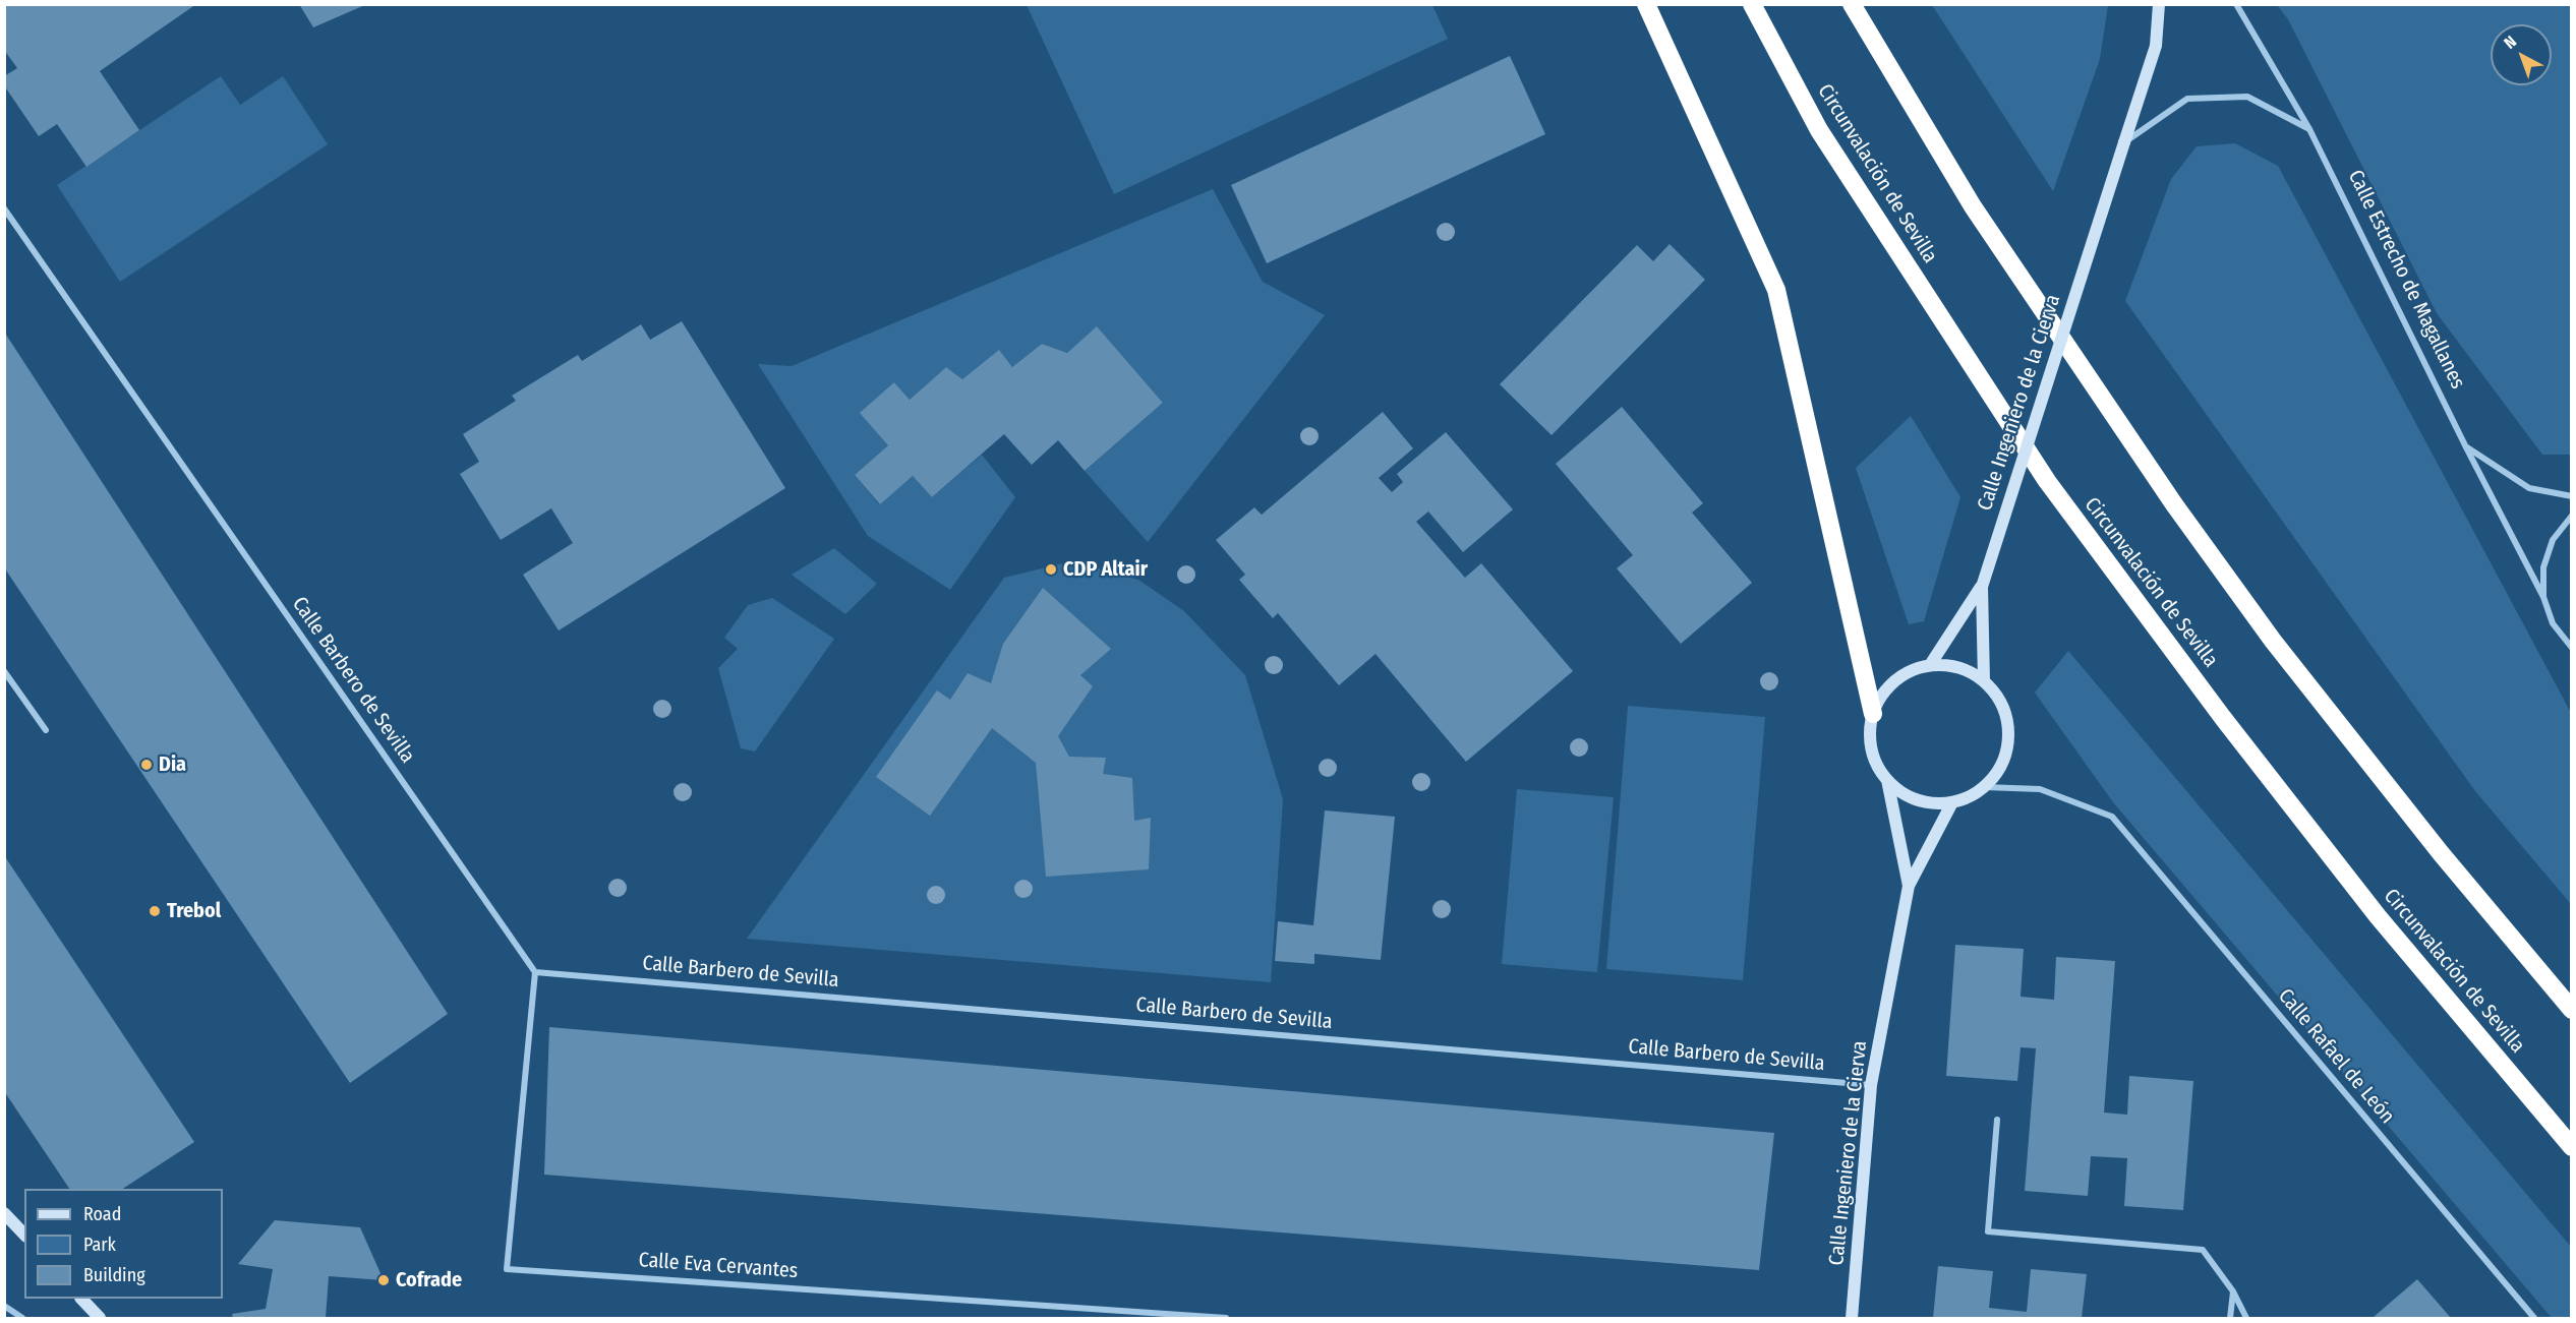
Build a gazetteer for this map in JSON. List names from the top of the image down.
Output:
{
  "streets": {
    "highway": ["Circunvalación de Sevilla"],
    "main road": ["Calle Ingeniero de la Cierva"],
    "street": [
      "Calle Estrecho de Magallanes",
      "Calle Barbero de Sevilla",
      "Calle Rafael de León",
      "Calle Eva Cervantes"
    ]
  },
  "crossings": [
    ["Calle Ingeniero de la Cierva", "Calle Barbero de Sevilla"],
    ["Calle Ingeniero de la Cierva", "Calle Rafael de León"],
    ["Calle Barbero de Sevilla", "Calle Eva Cervantes"]
  ],
  "places": [
    "CDP Altair",
    "Dia",
    "Trebol",
    "Cofrade"
  ],
  "legend": ["Road", "Park", "Building"],
  "north": "top left"
}
